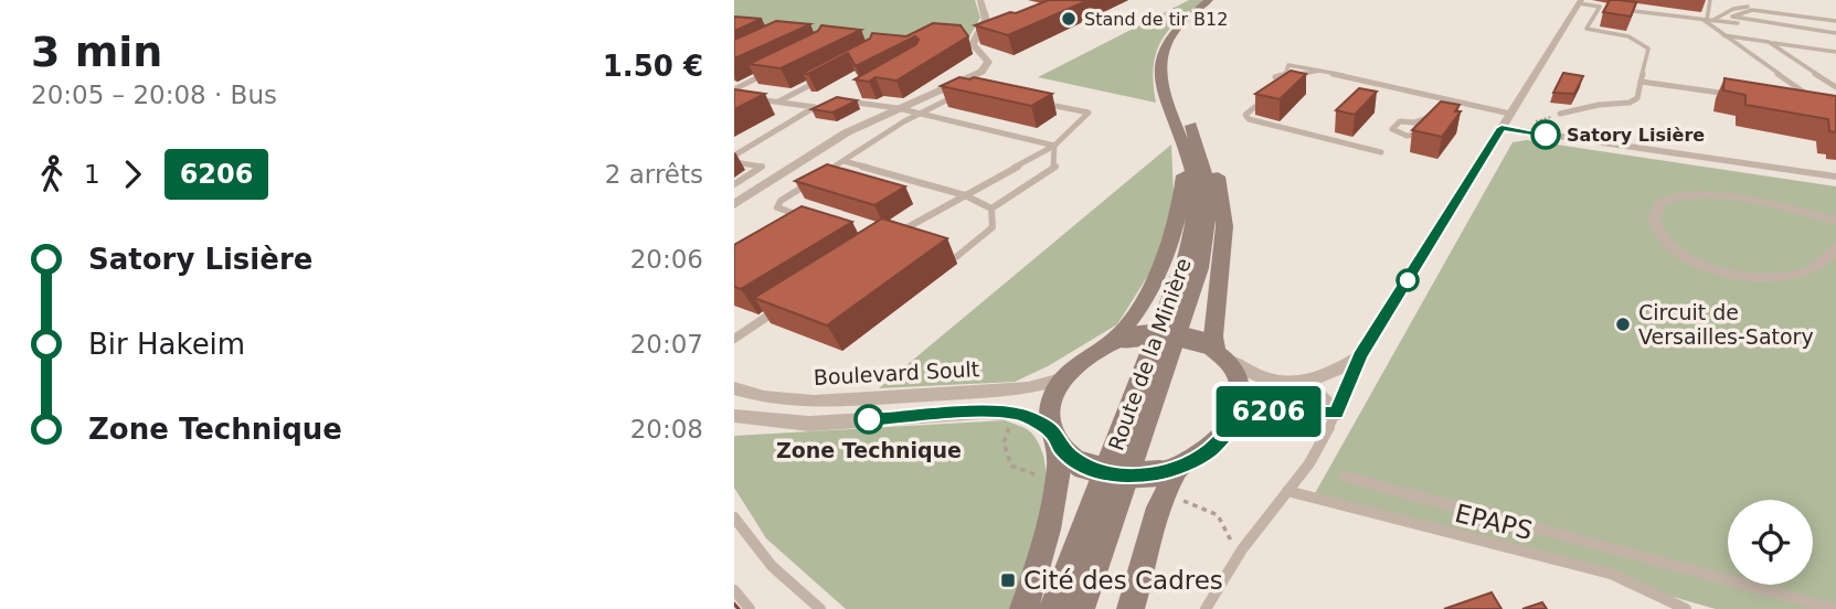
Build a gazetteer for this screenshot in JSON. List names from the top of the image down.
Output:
{
  "streets": {
    "main road": ["Route de la Minière"],
    "street": ["Boulevard Soult"],
    "lane": ["EPAPS"]
  },
  "places": {
    "other": [
      "Stand de tir B12",
      "Satory Lisière",
      "Circuit de Versailles-Satory",
      "Zone Technique"
    ],
    "transit": ["Cité des Cadres"]
  },
  "lines": ["bus line 6206"],
  "page": {
    "heading": ["3 min", "20:05 – 20:08 · Bus", "1.50 €"],
    "on_map": "6206",
    "legs": ["1", "6206", "2 arrêts"],
    "list": [
      {
        "name": "Satory Lisière",
        "value": "20:06"
      },
      {
        "name": "Bir Hakeim",
        "value": "20:07"
      },
      {
        "name": "Zone Technique",
        "value": "20:08"
      }
    ]
  }
}
